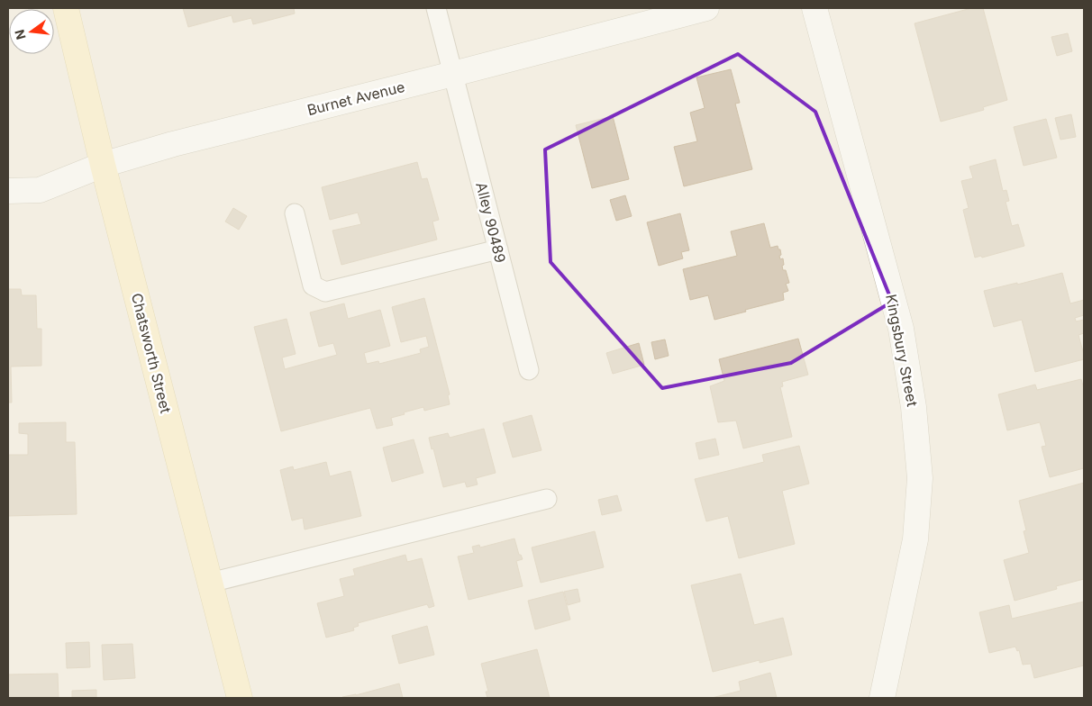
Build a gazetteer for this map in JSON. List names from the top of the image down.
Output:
{
  "streets": {
    "main road": ["Chatsworth Street"],
    "street": ["Burnet Avenue", "Kingsbury Street"],
    "lane": ["Alley 90489"]
  },
  "crossings": [
    ["Burnet Avenue", "Alley 90489"],
    ["Burnet Avenue", "Chatsworth Street"]
  ],
  "north": "left"
}
